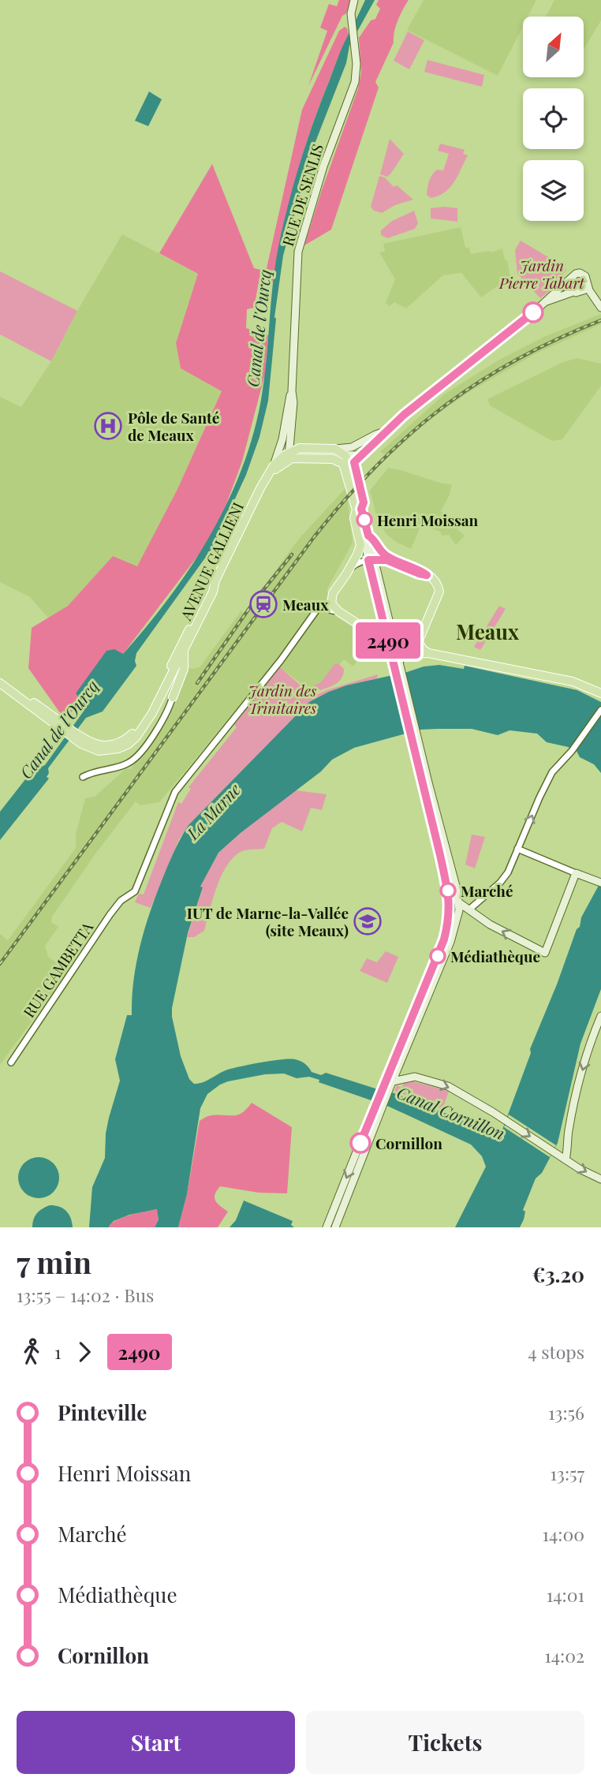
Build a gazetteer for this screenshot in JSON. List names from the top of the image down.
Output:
{
  "streets": {
    "main road": ["RUE DE SENLIS", "AVENUE GALLIENI"],
    "street": ["RUE GAMBETTA"]
  },
  "crossings": [
    ["RUE DE SENLIS", "AVENUE GALLIENI"]
  ],
  "districts": ["Meaux"],
  "water": ["Canal de l'Ourcq", "La Marne", "Canal Cornillon"],
  "parks": ["Jardin Pierre Tabart", "Jardin des Trinitaires"],
  "places": {
    "hospital": ["Pôle de Santé de Meaux"],
    "other": [
      "Henri Moissan",
      "Marché",
      "Médiathèque",
      "Cornillon"
    ],
    "station": ["Meaux"],
    "school or university": ["IUT de Marne-la-Vallée (site Meaux)"]
  },
  "lines": ["bus line 2490"],
  "north": "top right",
  "page": {
    "on_map": "2490",
    "heading": ["7 min", "13:55 – 14:02 · Bus", "€3.20"],
    "legs": ["1", "2490", "4 stops"],
    "list": [
      {
        "name": "Pinteville",
        "value": "13:56"
      },
      {
        "name": "Henri Moissan",
        "value": "13:57"
      },
      {
        "name": "Marché",
        "value": "14:00"
      },
      {
        "name": "Médiathèque",
        "value": "14:01"
      },
      {
        "name": "Cornillon",
        "value": "14:02"
      }
    ],
    "buttons": ["Start", "Tickets"]
  }
}
